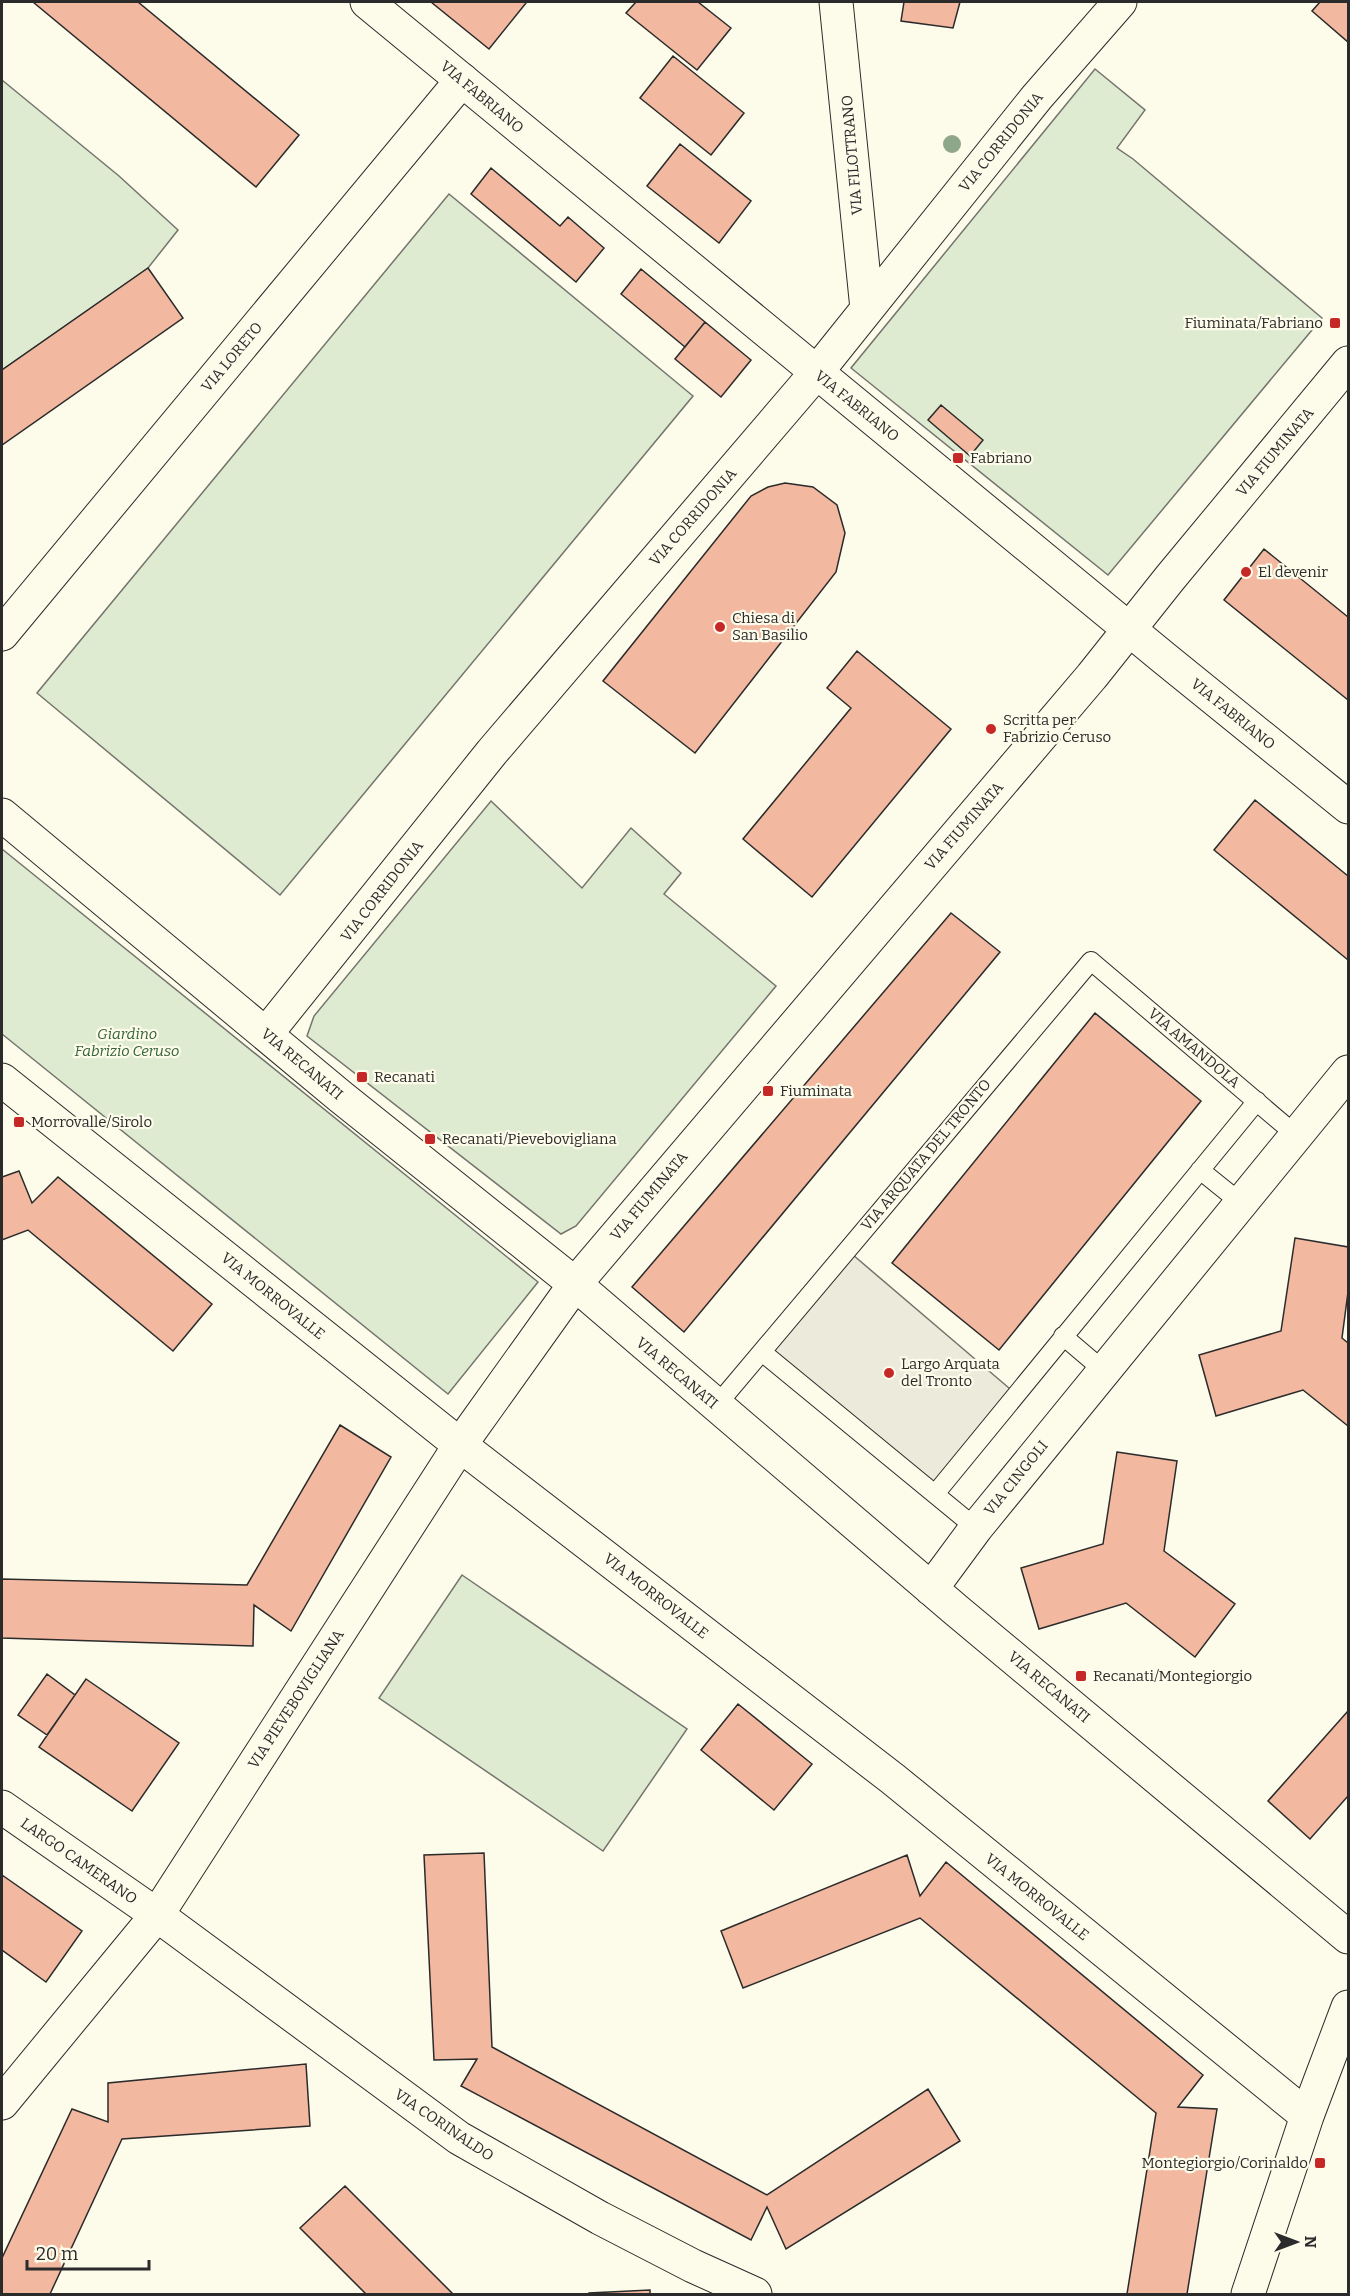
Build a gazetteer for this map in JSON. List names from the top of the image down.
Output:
{
  "streets": {
    "street": [
      "VIA FABRIANO",
      "VIA CORRIDONIA",
      "VIA FILOTTRANO",
      "VIA LORETO",
      "VIA FIUMINATA",
      "VIA RECANATI",
      "VIA MORROVALLE",
      "VIA CINGOLI",
      "VIA PIEVEBOVIGLIANA",
      "LARGO CAMERANO",
      "VIA CORINALDO"
    ],
    "lane": ["VIA AMANDOLA", "VIA ARQUATA DEL TRONTO"]
  },
  "crossings": [
    ["VIA FABRIANO", "VIA CORRIDONIA"],
    ["VIA FABRIANO", "VIA LORETO"],
    ["VIA FABRIANO", "VIA FIUMINATA"],
    ["VIA CORRIDONIA", "VIA FILOTTRANO"],
    ["VIA CORRIDONIA", "VIA RECANATI"],
    ["VIA FIUMINATA", "VIA RECANATI"],
    ["VIA FIUMINATA", "VIA PIEVEBOVIGLIANA"],
    ["VIA AMANDOLA", "VIA ARQUATA DEL TRONTO"],
    ["VIA AMANDOLA", "VIA CINGOLI"],
    ["VIA RECANATI", "VIA CINGOLI"],
    ["VIA RECANATI", "VIA PIEVEBOVIGLIANA"],
    ["VIA MORROVALLE", "VIA PIEVEBOVIGLIANA"],
    ["VIA PIEVEBOVIGLIANA", "LARGO CAMERANO"],
    ["VIA PIEVEBOVIGLIANA", "VIA CORINALDO"],
    ["LARGO CAMERANO", "VIA CORINALDO"]
  ],
  "parks": ["Giardino Fabrizio Ceruso"],
  "places": {
    "transit": [
      "Fiuminata/Fabriano",
      "Fabriano",
      "Recanati",
      "Fiuminata",
      "Morrovalle/Sirolo",
      "Recanati/Pievebovigliana",
      "Recanati/Montegiorgio",
      "Montegiorgio/Corinaldo"
    ],
    "other": [
      "El devenir",
      "Chiesa di San Basilio",
      "Scritta per Fabrizio Ceruso",
      "Largo Arquata del Tronto"
    ]
  },
  "scale_bar": "20 m",
  "north": "right"
}
